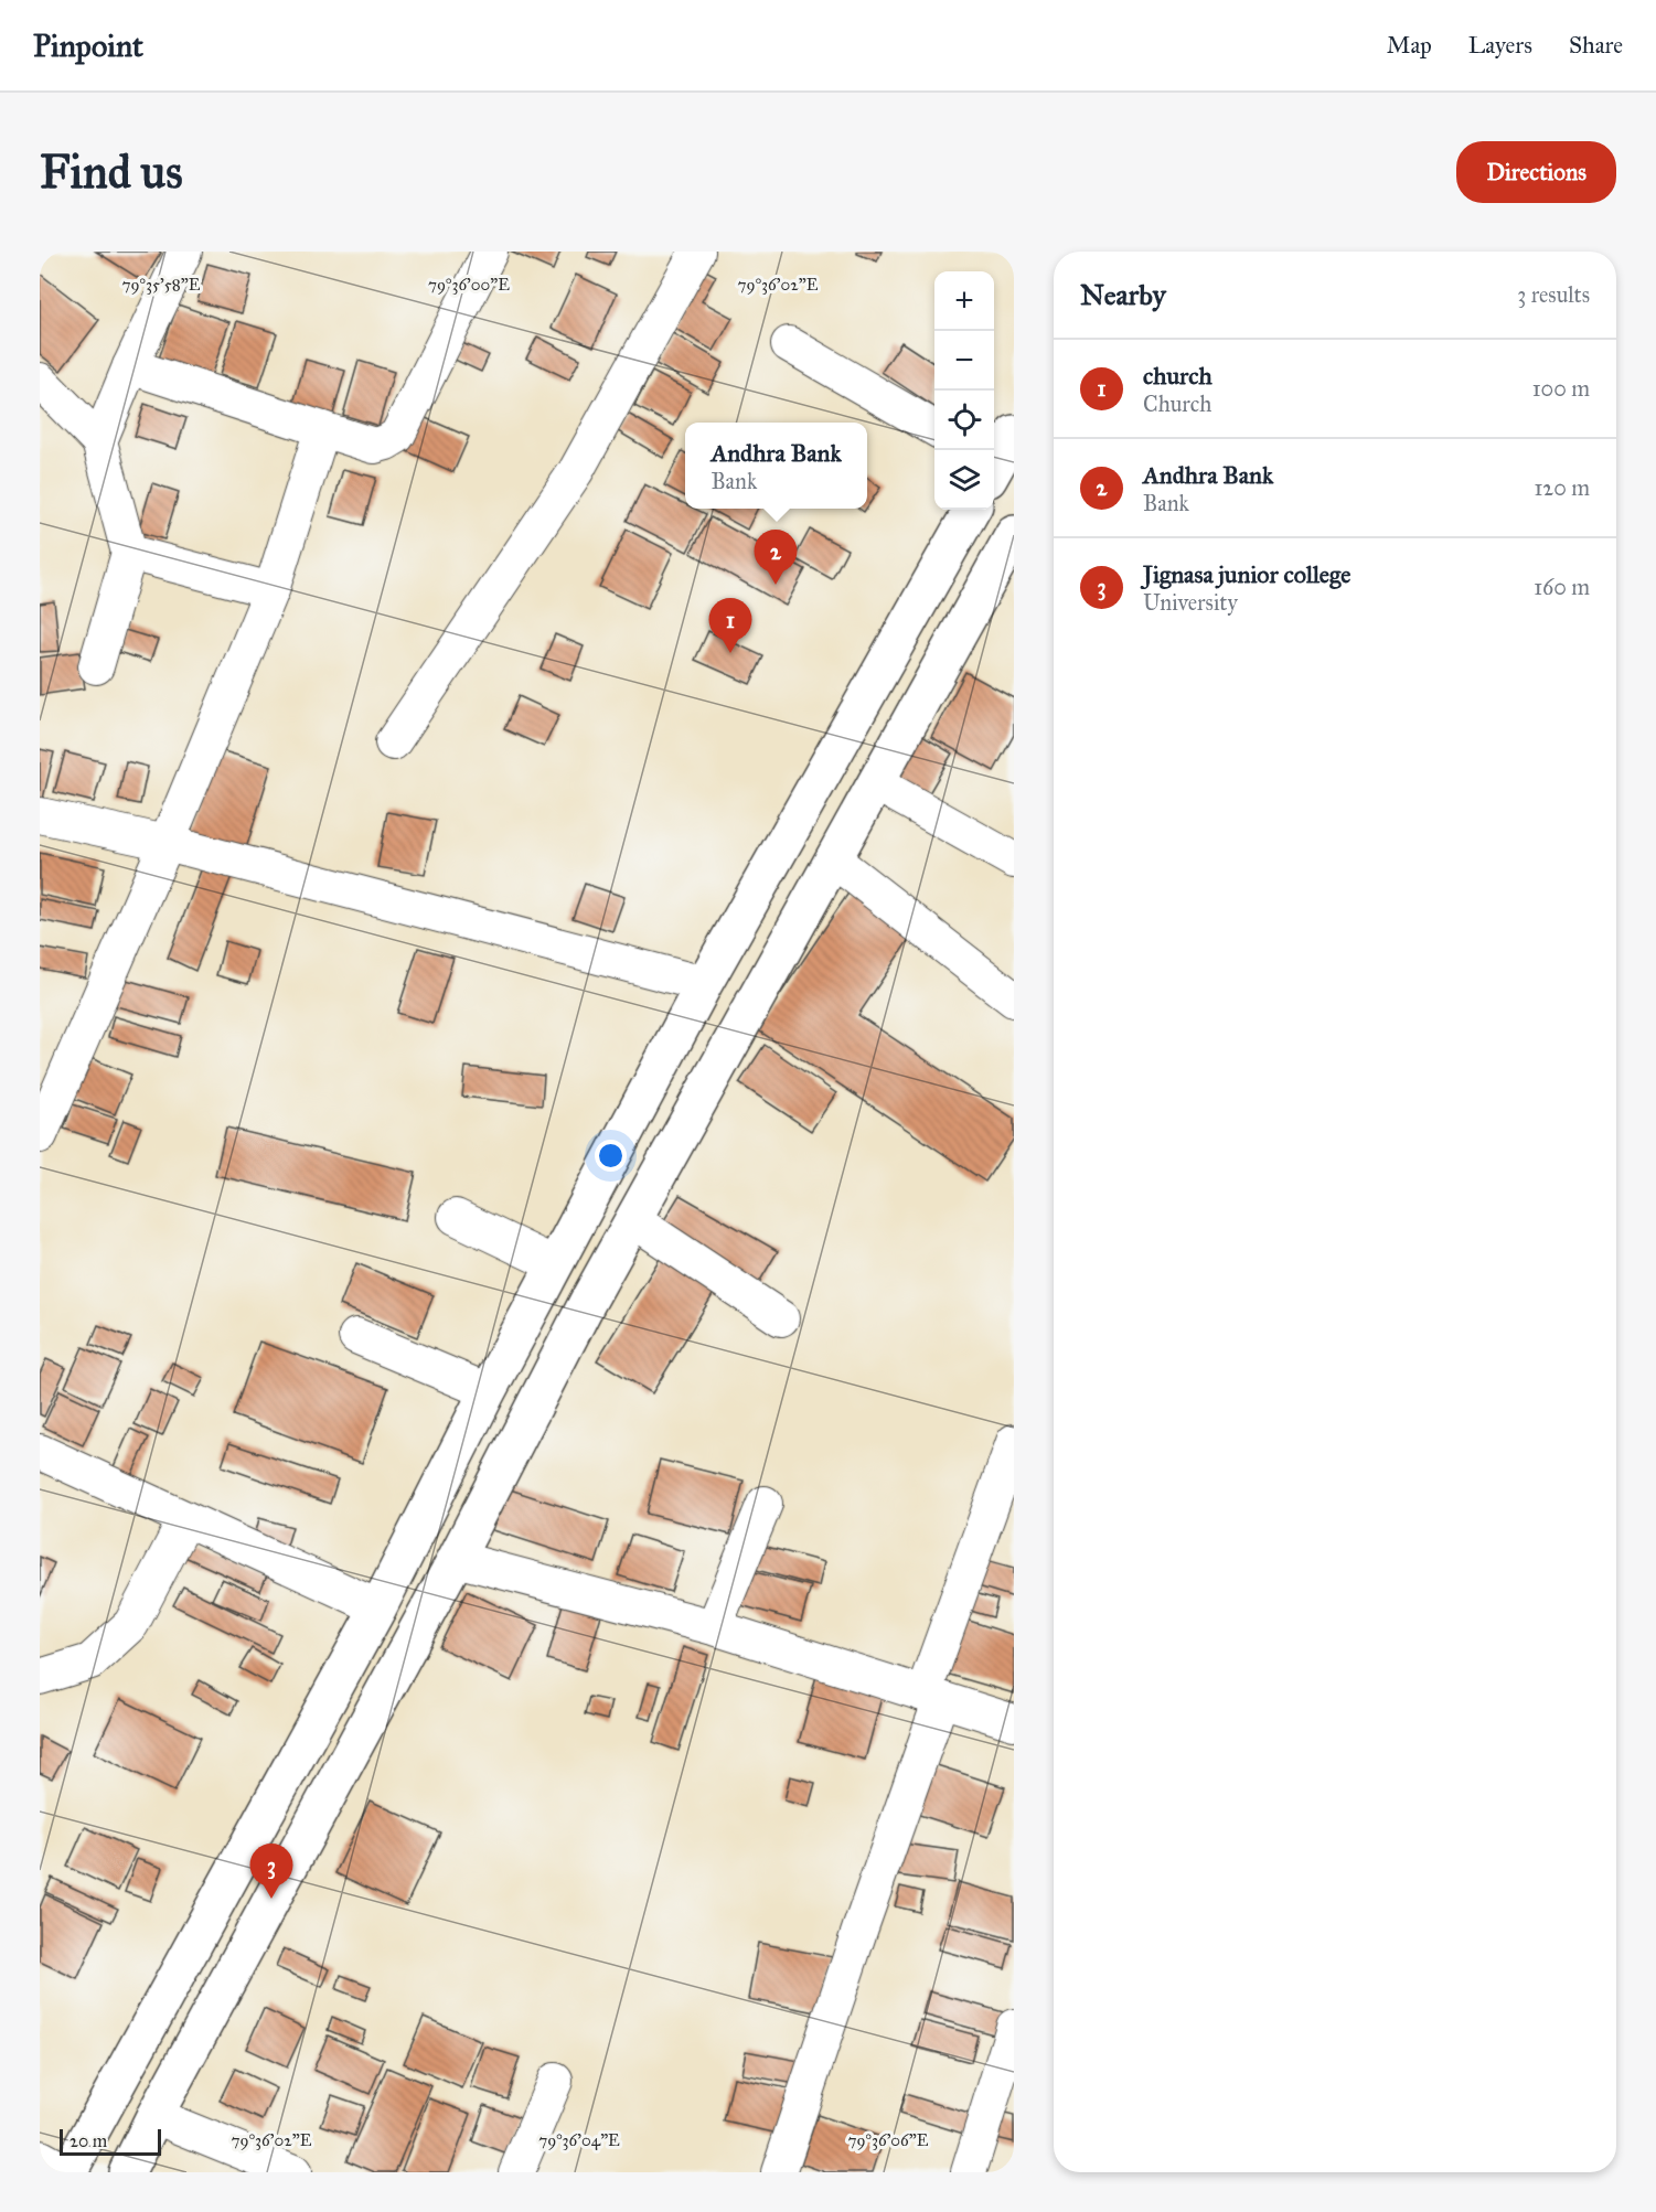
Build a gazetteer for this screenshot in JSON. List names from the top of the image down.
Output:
{
  "scale_bar": "20 m",
  "page": {
    "header": "Pinpoint",
    "nav": ["Map", "Layers", "Share"],
    "buttons": "Directions",
    "title": "Find us",
    "heading": ["Nearby", "3 results"],
    "map_buttons": ["+", "−"],
    "list": [
      {
        "mark": "1",
        "name": "church",
        "note": "Church",
        "value": "100 m"
      },
      {
        "mark": "2",
        "name": "Andhra Bank",
        "note": "Bank",
        "value": "120 m"
      },
      {
        "mark": "3",
        "name": "Jignasa junior college",
        "note": "University",
        "value": "160 m"
      }
    ],
    "popup": ["Andhra Bank", "Bank"],
    "pins": ["2", "1", "3"],
    "scale": "20 m"
  },
  "coordinates": [
    "79°35'58\"E",
    "79°36'00\"E",
    "79°36'02\"E",
    "79°36'04\"E",
    "79°36'06\"E"
  ]
}
